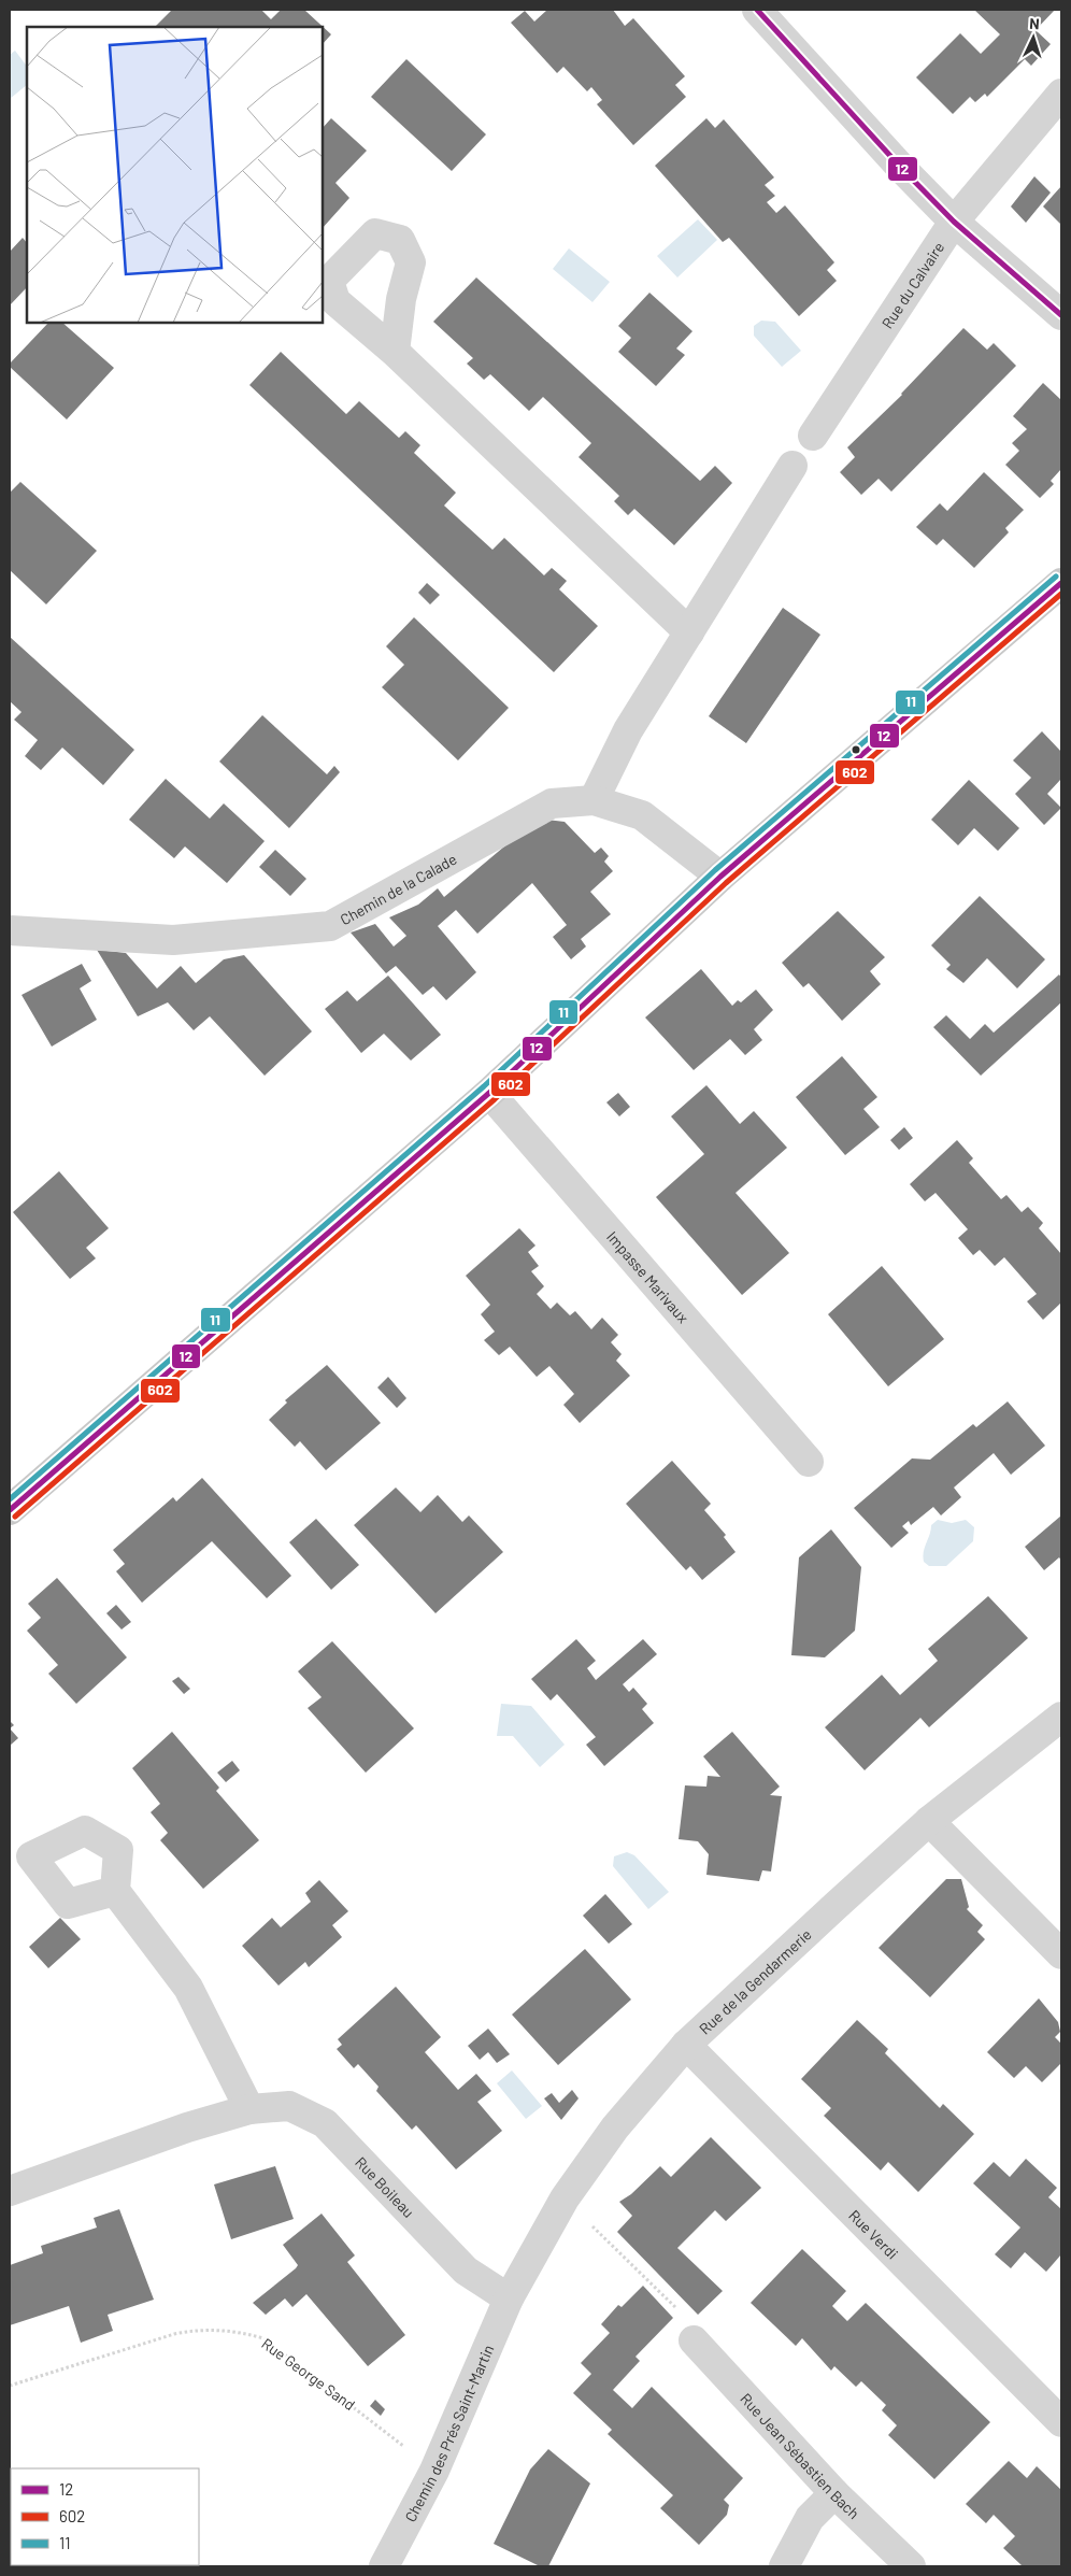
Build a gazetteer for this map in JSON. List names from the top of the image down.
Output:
{
  "streets": {
    "street": [
      "Rue du Calvaire",
      "Chemin de la Calade",
      "Impasse Marivaux",
      "Rue de la Gendarmerie",
      "Rue Boileau",
      "Rue Verdi",
      "Chemin des Prés Saint-Martin",
      "Rue Jean Sébastien Bach"
    ],
    "path": ["Rue George Sand"]
  },
  "crossings": [
    ["Rue de la Gendarmerie", "Rue Boileau"],
    ["Rue de la Gendarmerie", "Rue Verdi"],
    ["Rue de la Gendarmerie", "Chemin des Prés Saint-Martin"],
    ["Rue Boileau", "Chemin des Prés Saint-Martin"],
    ["Rue George Sand", "Chemin des Prés Saint-Martin"]
  ],
  "lines": ["transit line 12", "transit line 11", "transit line 602"],
  "legend": ["12", "602", "11"],
  "north": "top"
}
